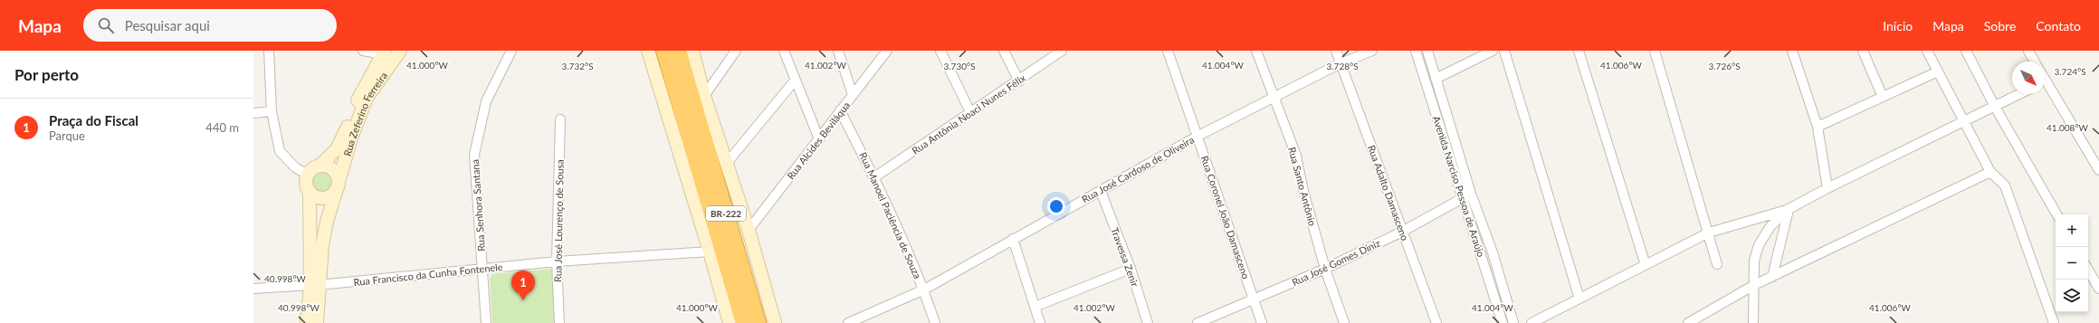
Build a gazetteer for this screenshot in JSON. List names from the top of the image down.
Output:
{
  "streets": {
    "highway": ["BR-222"],
    "main road": ["Rua Zeferino Ferreira"],
    "street": [
      "Rua Antônia Noaci Nunes Félix",
      "Rua Alcides Beviláqua",
      "Rua José Cardoso de Oliveira",
      "Rua Santo Antônio",
      "Avenida Narciso Pessoa de Araújo",
      "Rua Adalto Damasceno",
      "Rua Senhora Santana",
      "Rua Manoel Paciência de Souza",
      "Rua Coronel João Damasceno",
      "Rua José Lourenço de Sousa",
      "Travessa Zenir",
      "Rua José Gomes Diniz",
      "Rua Francisco da Cunha Fontenele"
    ]
  },
  "crossings": [
    ["Rua Antônia Noaci Nunes Félix", "Rua Manoel Paciência de Souza"],
    ["Rua Zeferino Ferreira", "Rua Francisco da Cunha Fontenele"],
    ["Rua Alcides Beviláqua", "Rua Manoel Paciência de Souza"],
    ["Rua José Cardoso de Oliveira", "Rua Santo Antônio"],
    ["Rua José Cardoso de Oliveira", "Rua Adalto Damasceno"],
    ["Rua José Cardoso de Oliveira", "Rua Manoel Paciência de Souza"],
    ["Rua José Cardoso de Oliveira", "Rua Coronel João Damasceno"],
    ["Rua José Cardoso de Oliveira", "Travessa Zenir"],
    ["Rua Santo Antônio", "Rua José Gomes Diniz"],
    ["Avenida Narciso Pessoa de Araújo", "Rua José Gomes Diniz"],
    ["Rua Adalto Damasceno", "Rua José Gomes Diniz"],
    ["Rua Senhora Santana", "Rua Francisco da Cunha Fontenele"],
    ["BR-222", "Rua Francisco da Cunha Fontenele"],
    ["Rua Coronel João Damasceno", "Rua José Gomes Diniz"],
    ["Rua José Lourenço de Sousa", "Rua Francisco da Cunha Fontenele"]
  ],
  "north": "bottom right",
  "page": {
    "header": "Mapa",
    "search": "Pesquisar aqui",
    "nav": [
      "Início",
      "Mapa",
      "Sobre",
      "Contato"
    ],
    "heading": "Por perto",
    "list": [
      {
        "mark": "1",
        "name": "Praça do Fiscal",
        "note": "Parque",
        "value": "440 m"
      }
    ],
    "map_buttons": ["+", "−"],
    "pins": "1"
  },
  "coordinates": [
    "41.002°W",
    "41.000°W",
    "41.004°W",
    "41.006°W",
    "3.726°S",
    "3.732°S",
    "3.730°S",
    "3.728°S",
    "3.724°S",
    "41.008°W",
    "40.998°W"
  ]
}
